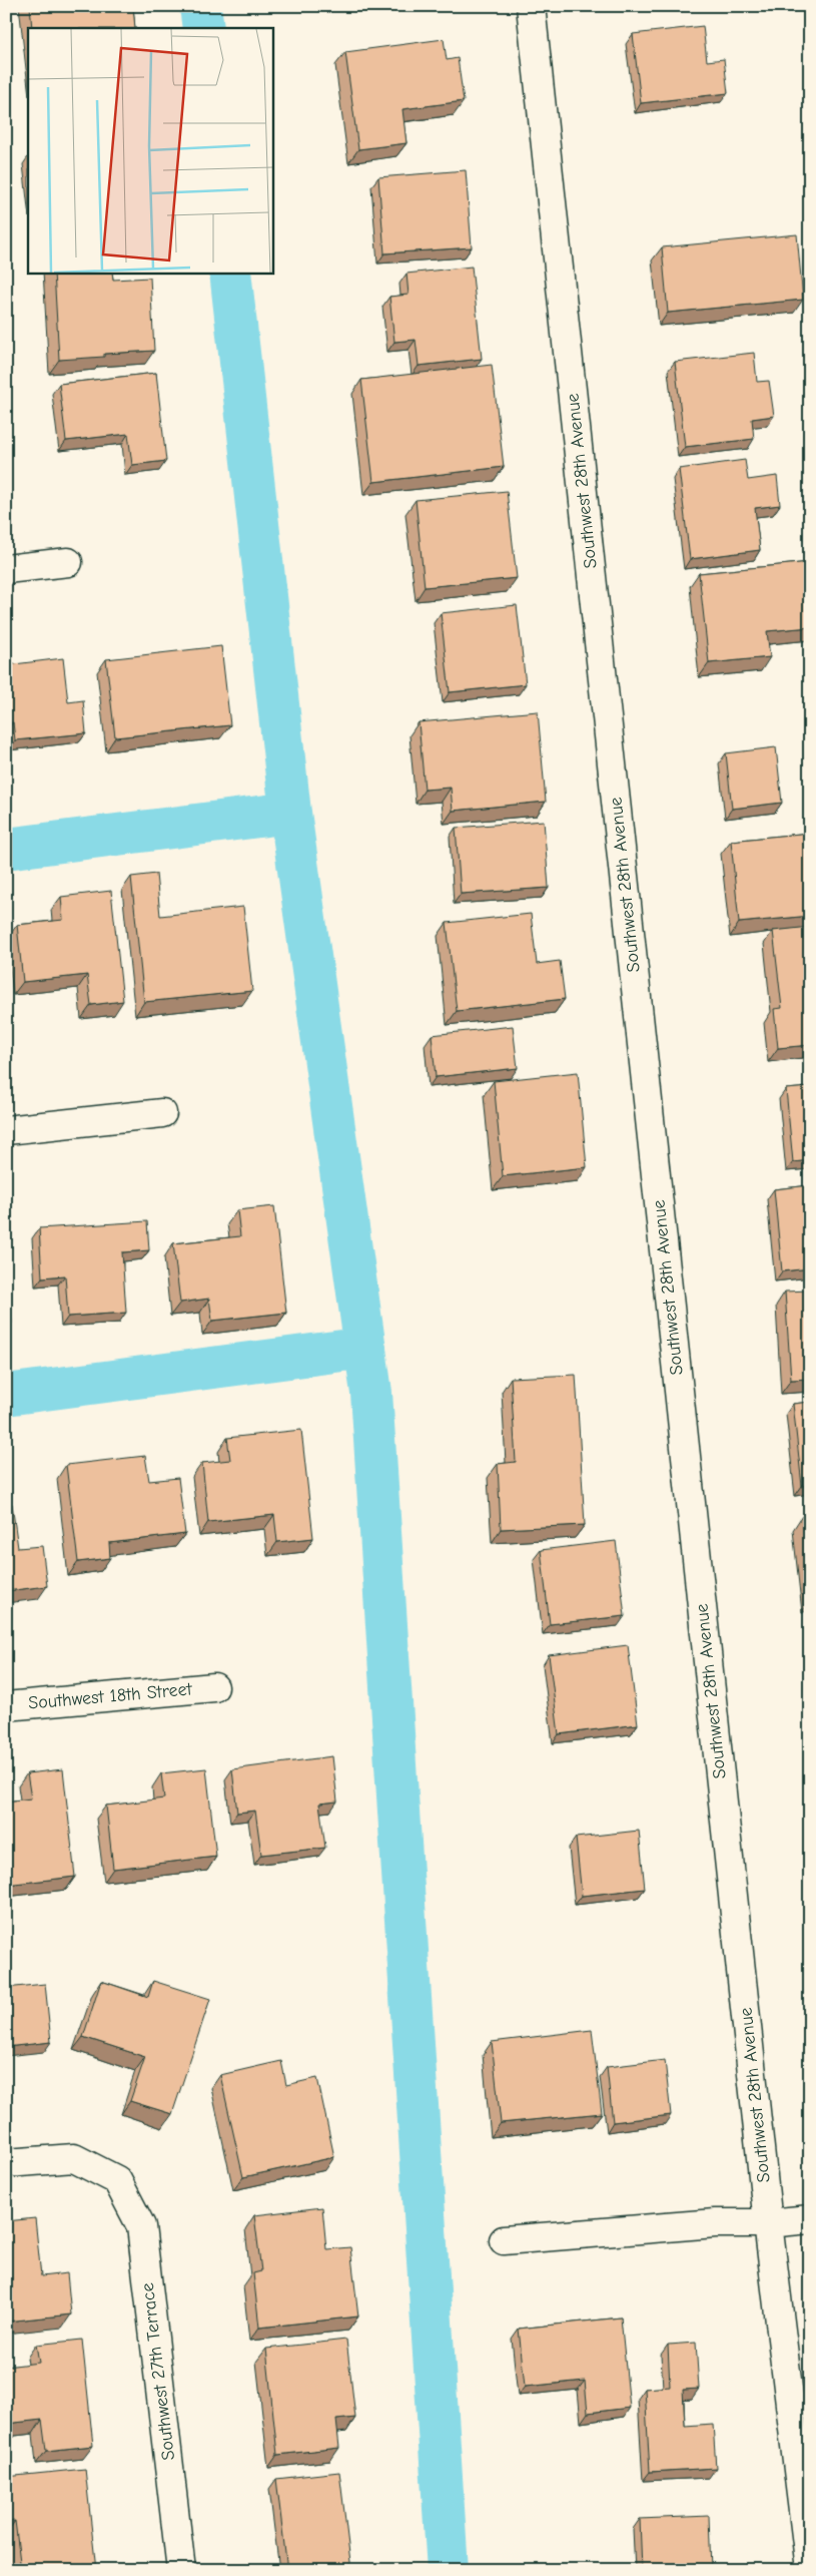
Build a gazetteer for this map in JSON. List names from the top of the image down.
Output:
{
  "streets": {
    "street": ["Southwest 28th Avenue", "Southwest 18th Street", "Southwest 27th Terrace"]
  }
}
